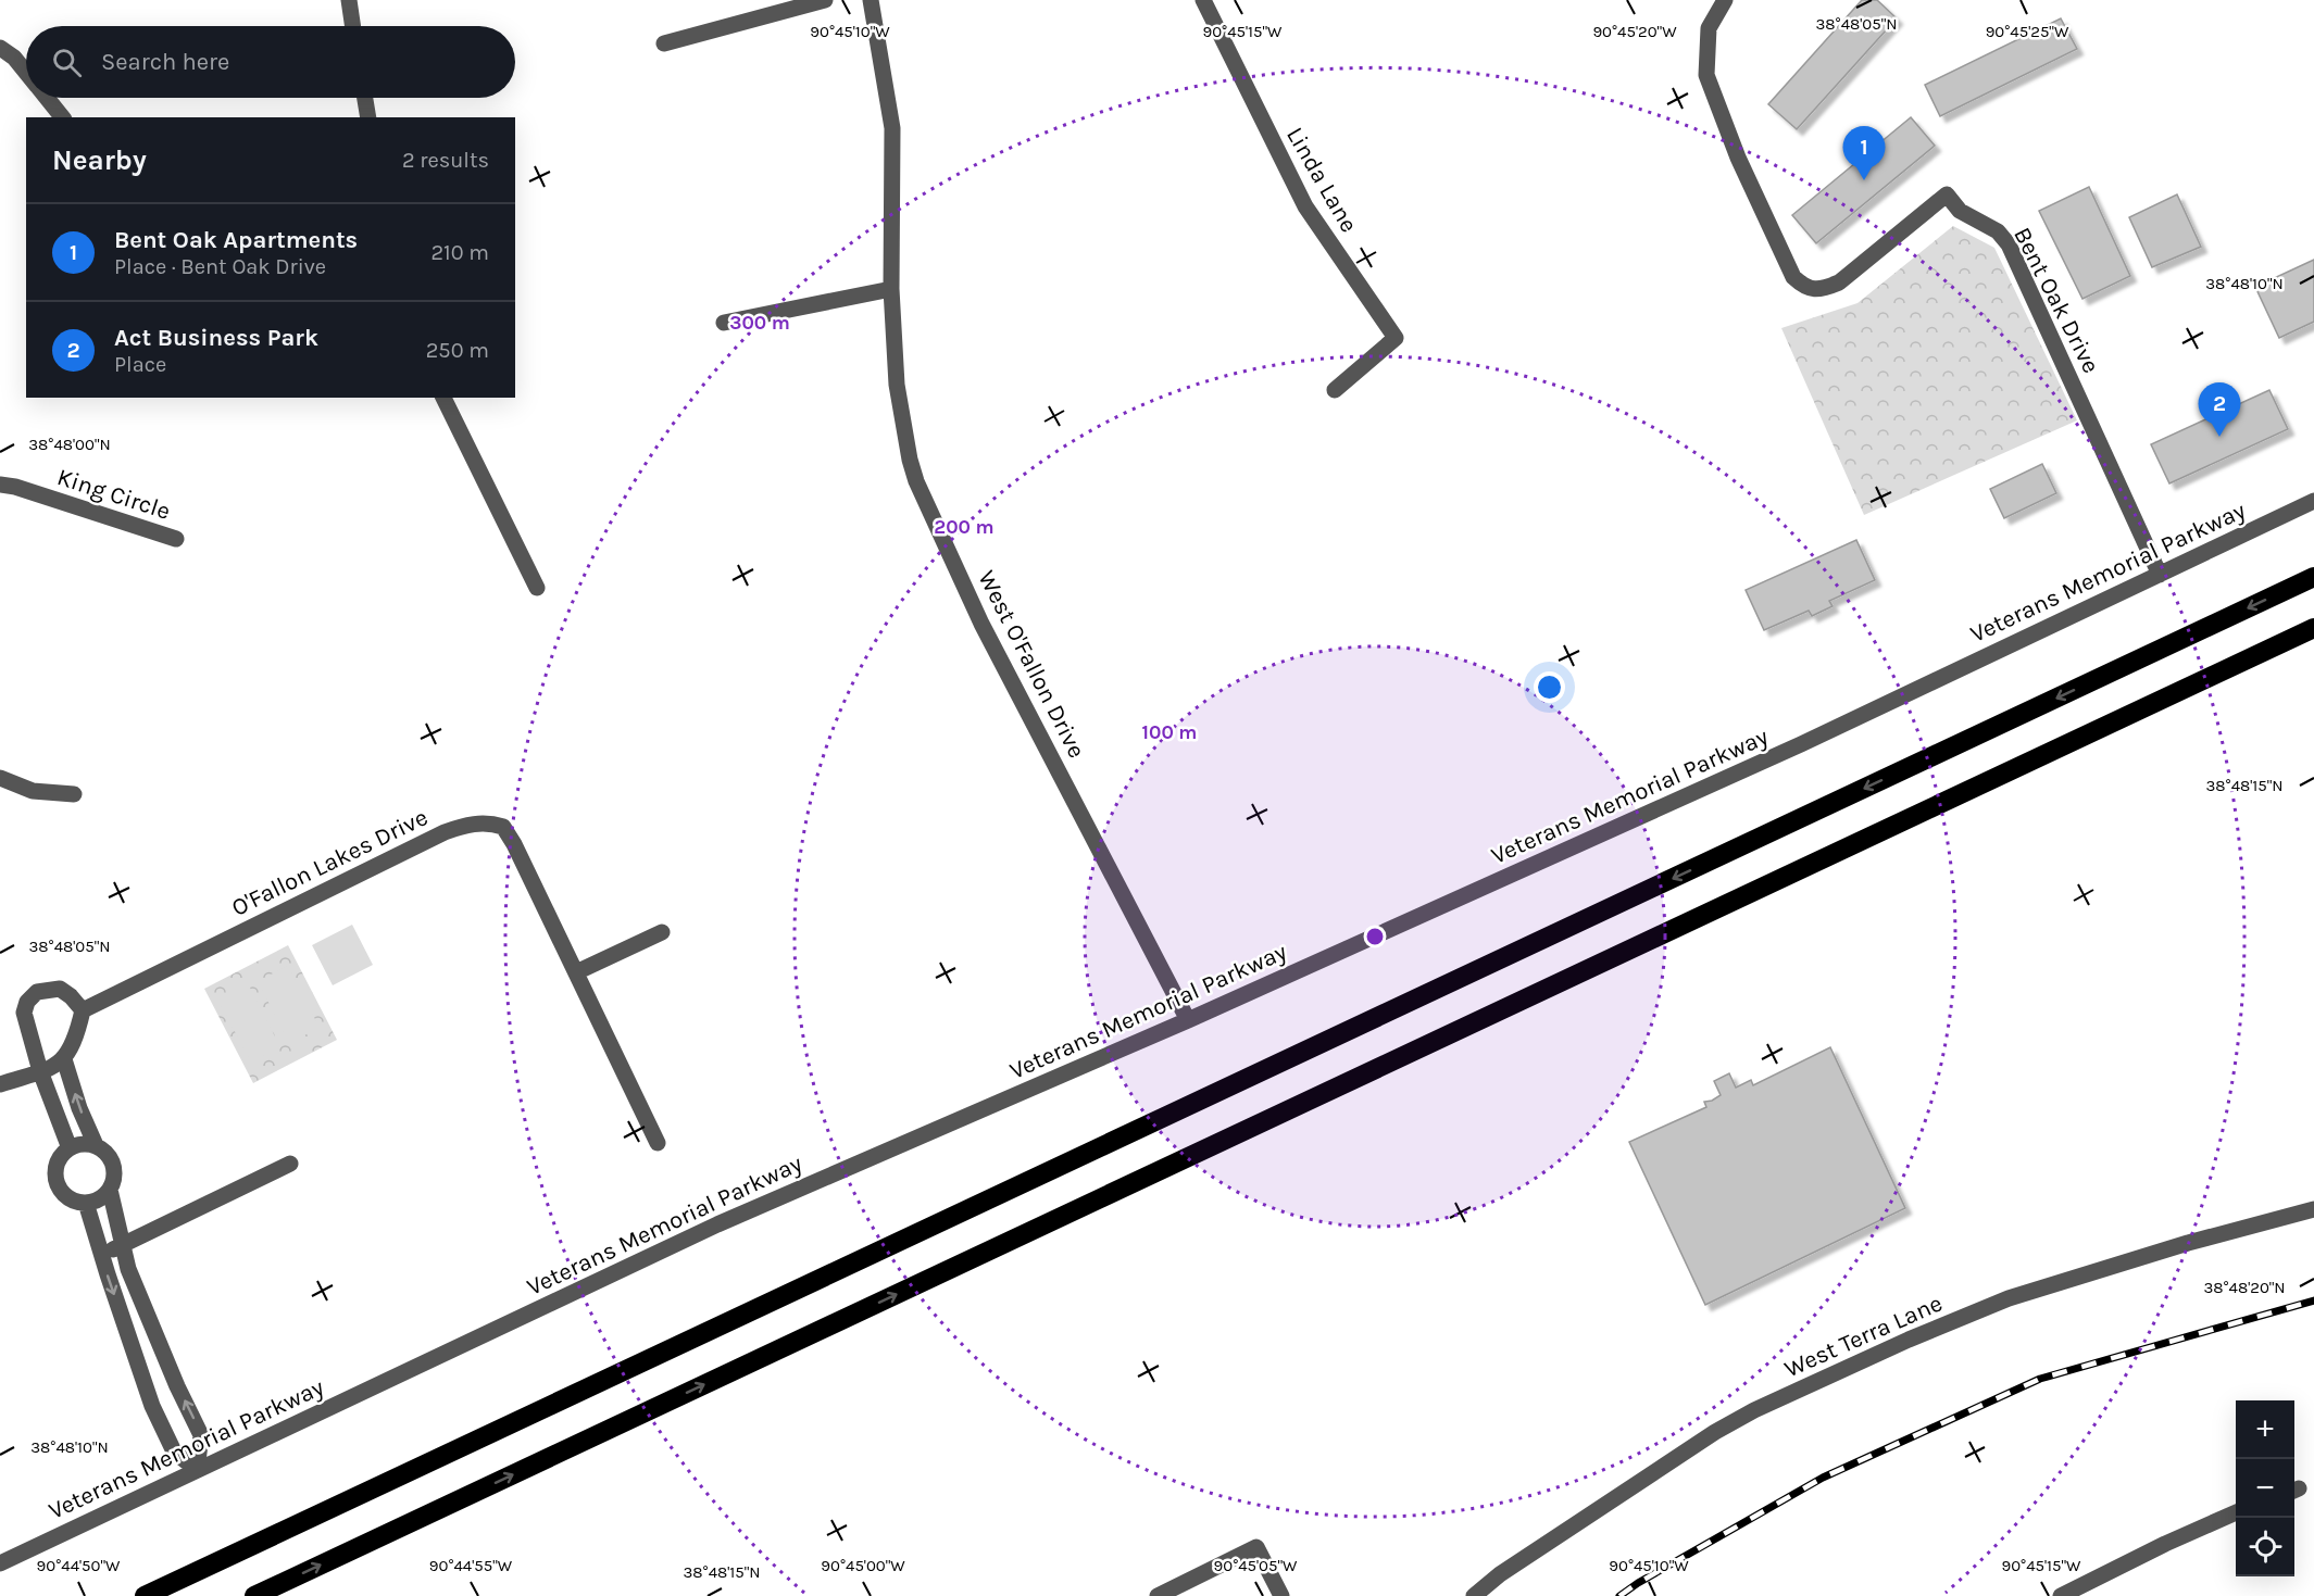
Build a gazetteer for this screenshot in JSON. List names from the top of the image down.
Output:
{
  "streets": {
    "street": [
      "Linda Lane",
      "Bent Oak Drive",
      "King Circle",
      "Veterans Memorial Parkway",
      "West O'Fallon Drive",
      "O'Fallon Lakes Drive",
      "West Terra Lane"
    ]
  },
  "crossings": [
    ["Bent Oak Drive", "Veterans Memorial Parkway"],
    ["Veterans Memorial Parkway", "West O'Fallon Drive"]
  ],
  "page": {
    "search": "Search here",
    "heading": ["Nearby", "2 results"],
    "pins": ["1", "2"],
    "list": [
      {
        "mark": "1",
        "name": "Bent Oak Apartments",
        "note": "Place · Bent Oak Drive",
        "value": "210 m"
      },
      {
        "mark": "2",
        "name": "Act Business Park",
        "note": "Place",
        "value": "250 m"
      }
    ],
    "map_buttons": ["+", "−"]
  },
  "coordinates": [
    "38°48'05\"N",
    "90°45'10\"W",
    "90°45'15\"W",
    "90°45'20\"W",
    "90°45'25\"W",
    "38°48'10\"N",
    "38°48'00\"N",
    "38°48'15\"N",
    "38°48'20\"N",
    "90°44'50\"W",
    "90°44'55\"W",
    "90°45'00\"W",
    "90°45'05\"W"
  ],
  "rings": ["300 m", "200 m", "100 m"]
}
